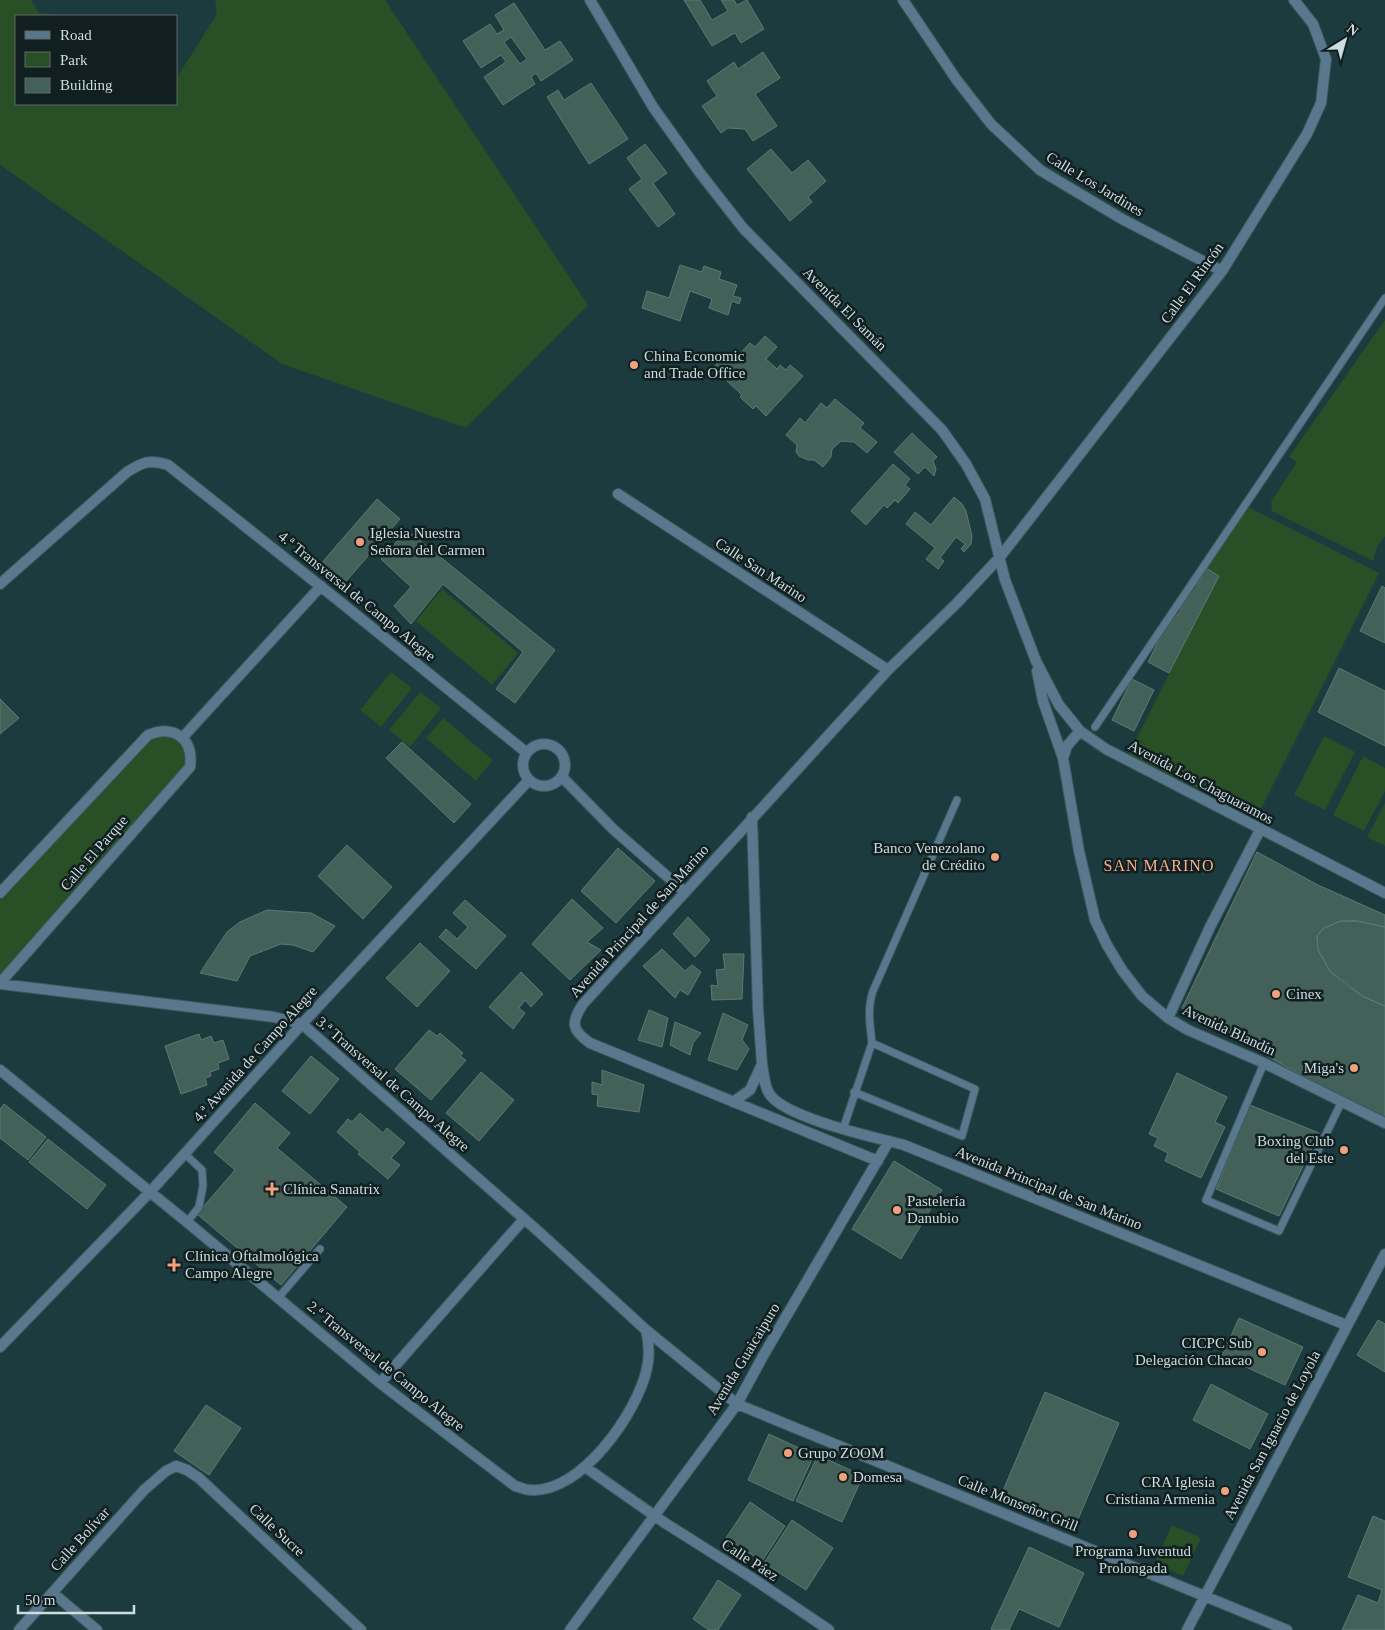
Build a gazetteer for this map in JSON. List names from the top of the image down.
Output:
{
  "streets": {
    "street": [
      "Calle Los Jardines",
      "Calle El Rincón",
      "Avenida El Samán",
      "Calle San Marino",
      "4.ª Transversal de Campo Alegre",
      "Avenida Los Chaguaramos",
      "Calle El Parque",
      "Avenida Principal de San Marino",
      "Avenida Blandín",
      "4.ª Avenida de Campo Alegre",
      "3.ª Transversal de Campo Alegre",
      "Avenida Guaicaipuro",
      "2.ª Transversal de Campo Alegre",
      "Avenida San Ignacio de Loyola",
      "Calle Monseñor Grill",
      "Calle Sucre",
      "Calle Bolívar",
      "Calle Páez"
    ]
  },
  "crossings": [
    ["Calle Los Jardines", "Calle El Rincón"],
    ["Calle El Rincón", "Avenida El Samán"],
    ["Calle El Rincón", "Avenida Principal de San Marino"],
    ["Avenida El Samán", "Avenida Los Chaguaramos"],
    ["Avenida El Samán", "Avenida Principal de San Marino"],
    ["Avenida El Samán", "Avenida Blandín"],
    ["Calle San Marino", "Avenida Principal de San Marino"],
    ["4.ª Transversal de Campo Alegre", "4.ª Avenida de Campo Alegre"],
    ["Avenida Los Chaguaramos", "Avenida Blandín"],
    ["Calle El Parque", "3.ª Transversal de Campo Alegre"],
    ["Avenida Principal de San Marino", "Avenida Guaicaipuro"],
    ["Avenida Principal de San Marino", "Avenida San Ignacio de Loyola"],
    ["4.ª Avenida de Campo Alegre", "3.ª Transversal de Campo Alegre"],
    ["4.ª Avenida de Campo Alegre", "2.ª Transversal de Campo Alegre"],
    ["3.ª Transversal de Campo Alegre", "Avenida Guaicaipuro"],
    ["3.ª Transversal de Campo Alegre", "Calle Monseñor Grill"],
    ["Avenida Guaicaipuro", "Calle Monseñor Grill"],
    ["Avenida Guaicaipuro", "Calle Páez"],
    ["Avenida San Ignacio de Loyola", "Calle Monseñor Grill"],
    ["Calle Sucre", "Calle Bolívar"]
  ],
  "districts": ["SAN MARINO"],
  "places": {
    "other": [
      "China Economic and Trade Office",
      "Iglesia Nuestra Señora del Carmen",
      "Banco Venezolano de Crédito",
      "Cinex",
      "Miga's",
      "Boxing Club del Este",
      "Pastelería Danubio",
      "CICPC Sub Delegación Chacao",
      "Grupo ZOOM",
      "Domesa",
      "CRA Iglesia Cristiana Armenia",
      "Programa Juventud Prolongada"
    ],
    "health": ["Clínica Sanatrix", "Clínica Oftalmológica Campo Alegre"]
  },
  "legend": ["Road", "Park", "Building"],
  "scale_bar": "50 m",
  "north": "top right"
}
